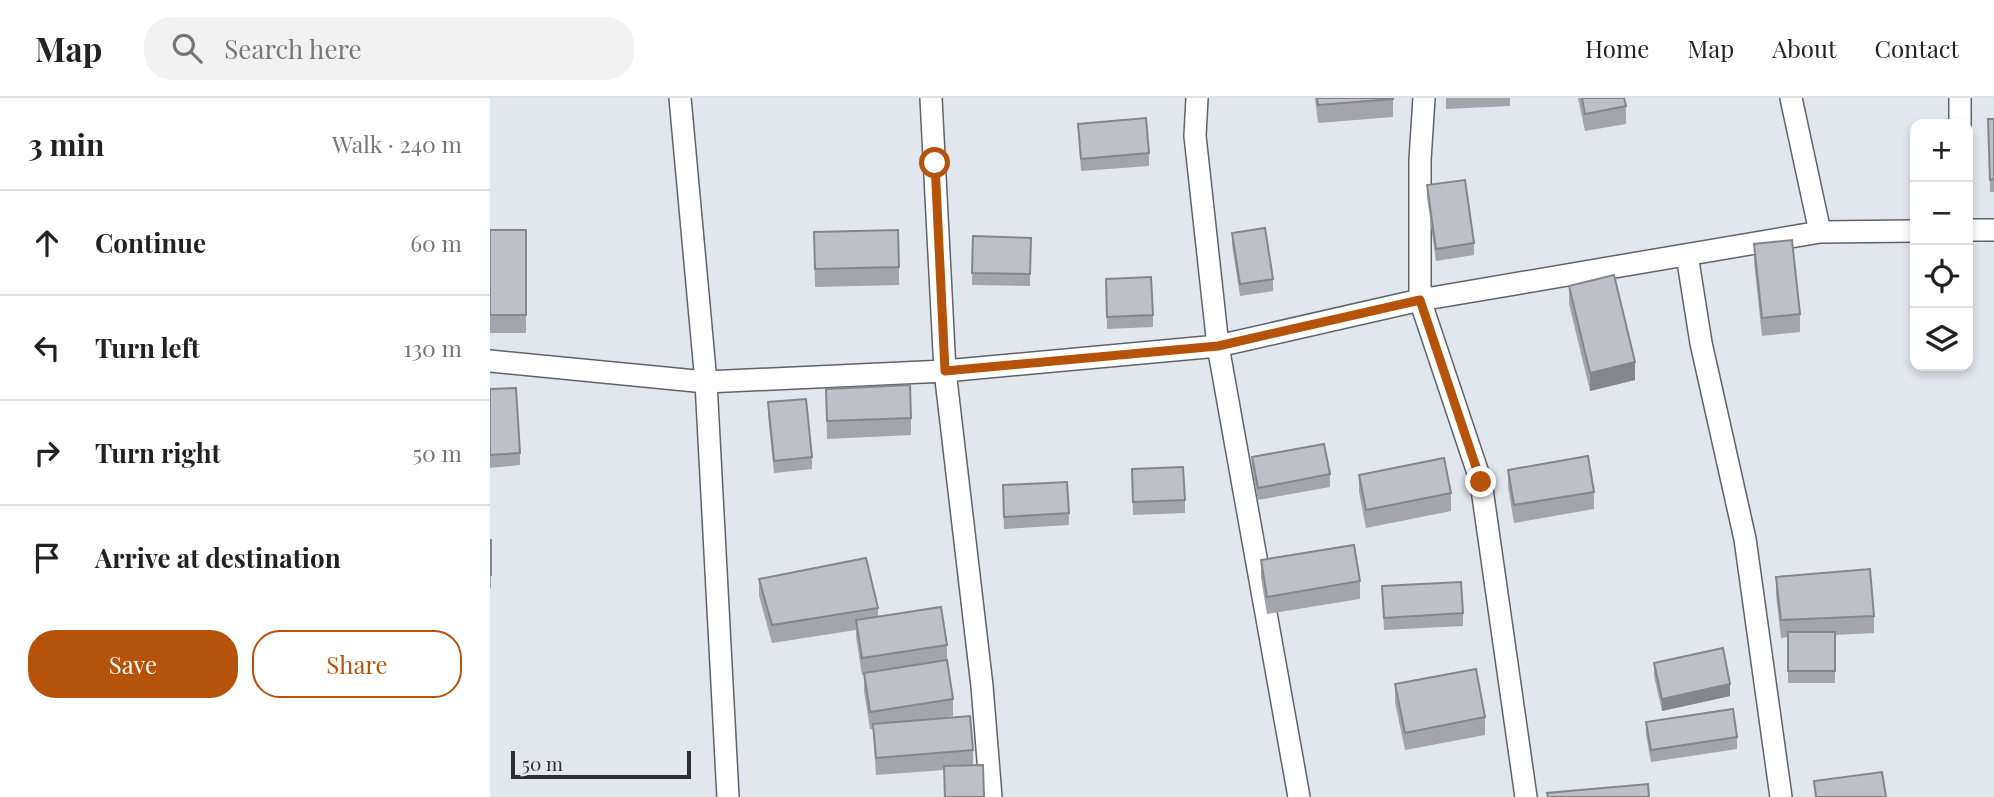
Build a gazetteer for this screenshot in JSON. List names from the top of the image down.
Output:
{
  "scale_bar": "50 m",
  "page": {
    "header": "Map",
    "search": "Search here",
    "nav": [
      "Home",
      "Map",
      "About",
      "Contact"
    ],
    "heading": ["3 min", "Walk · 240 m"],
    "map_buttons": ["+", "−"],
    "list": [
      ["Continue", "60 m"],
      ["Turn left", "130 m"],
      ["Turn right", "50 m"],
      "Arrive at destination"
    ],
    "buttons": ["Save", "Share"],
    "scale": "50 m"
  }
}
